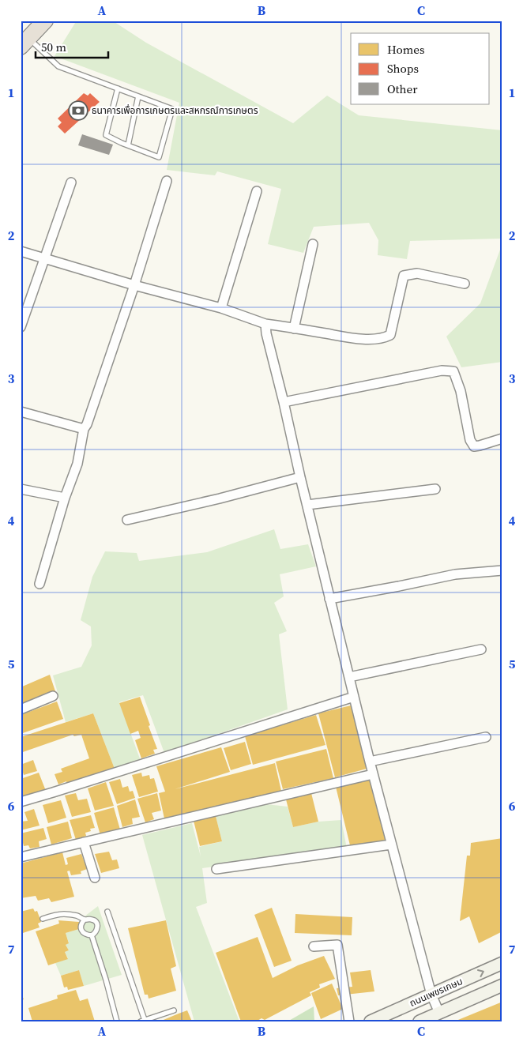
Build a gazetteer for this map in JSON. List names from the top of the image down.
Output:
{
  "streets": {
    "main road": ["ถนนเพชรเกษม"]
  },
  "places": {
    "bank": ["ธนาคารเพื่อการเกษตรและสหกรณ์การเกษตร"]
  },
  "legend": ["Homes", "Shops", "Other"],
  "scale_bar": "50 m",
  "grid": {
    "columns": ["A", "B", "C"],
    "rows": [
      "1",
      "2",
      "3",
      "4",
      "5",
      "6",
      "7"
    ]
  }
}
